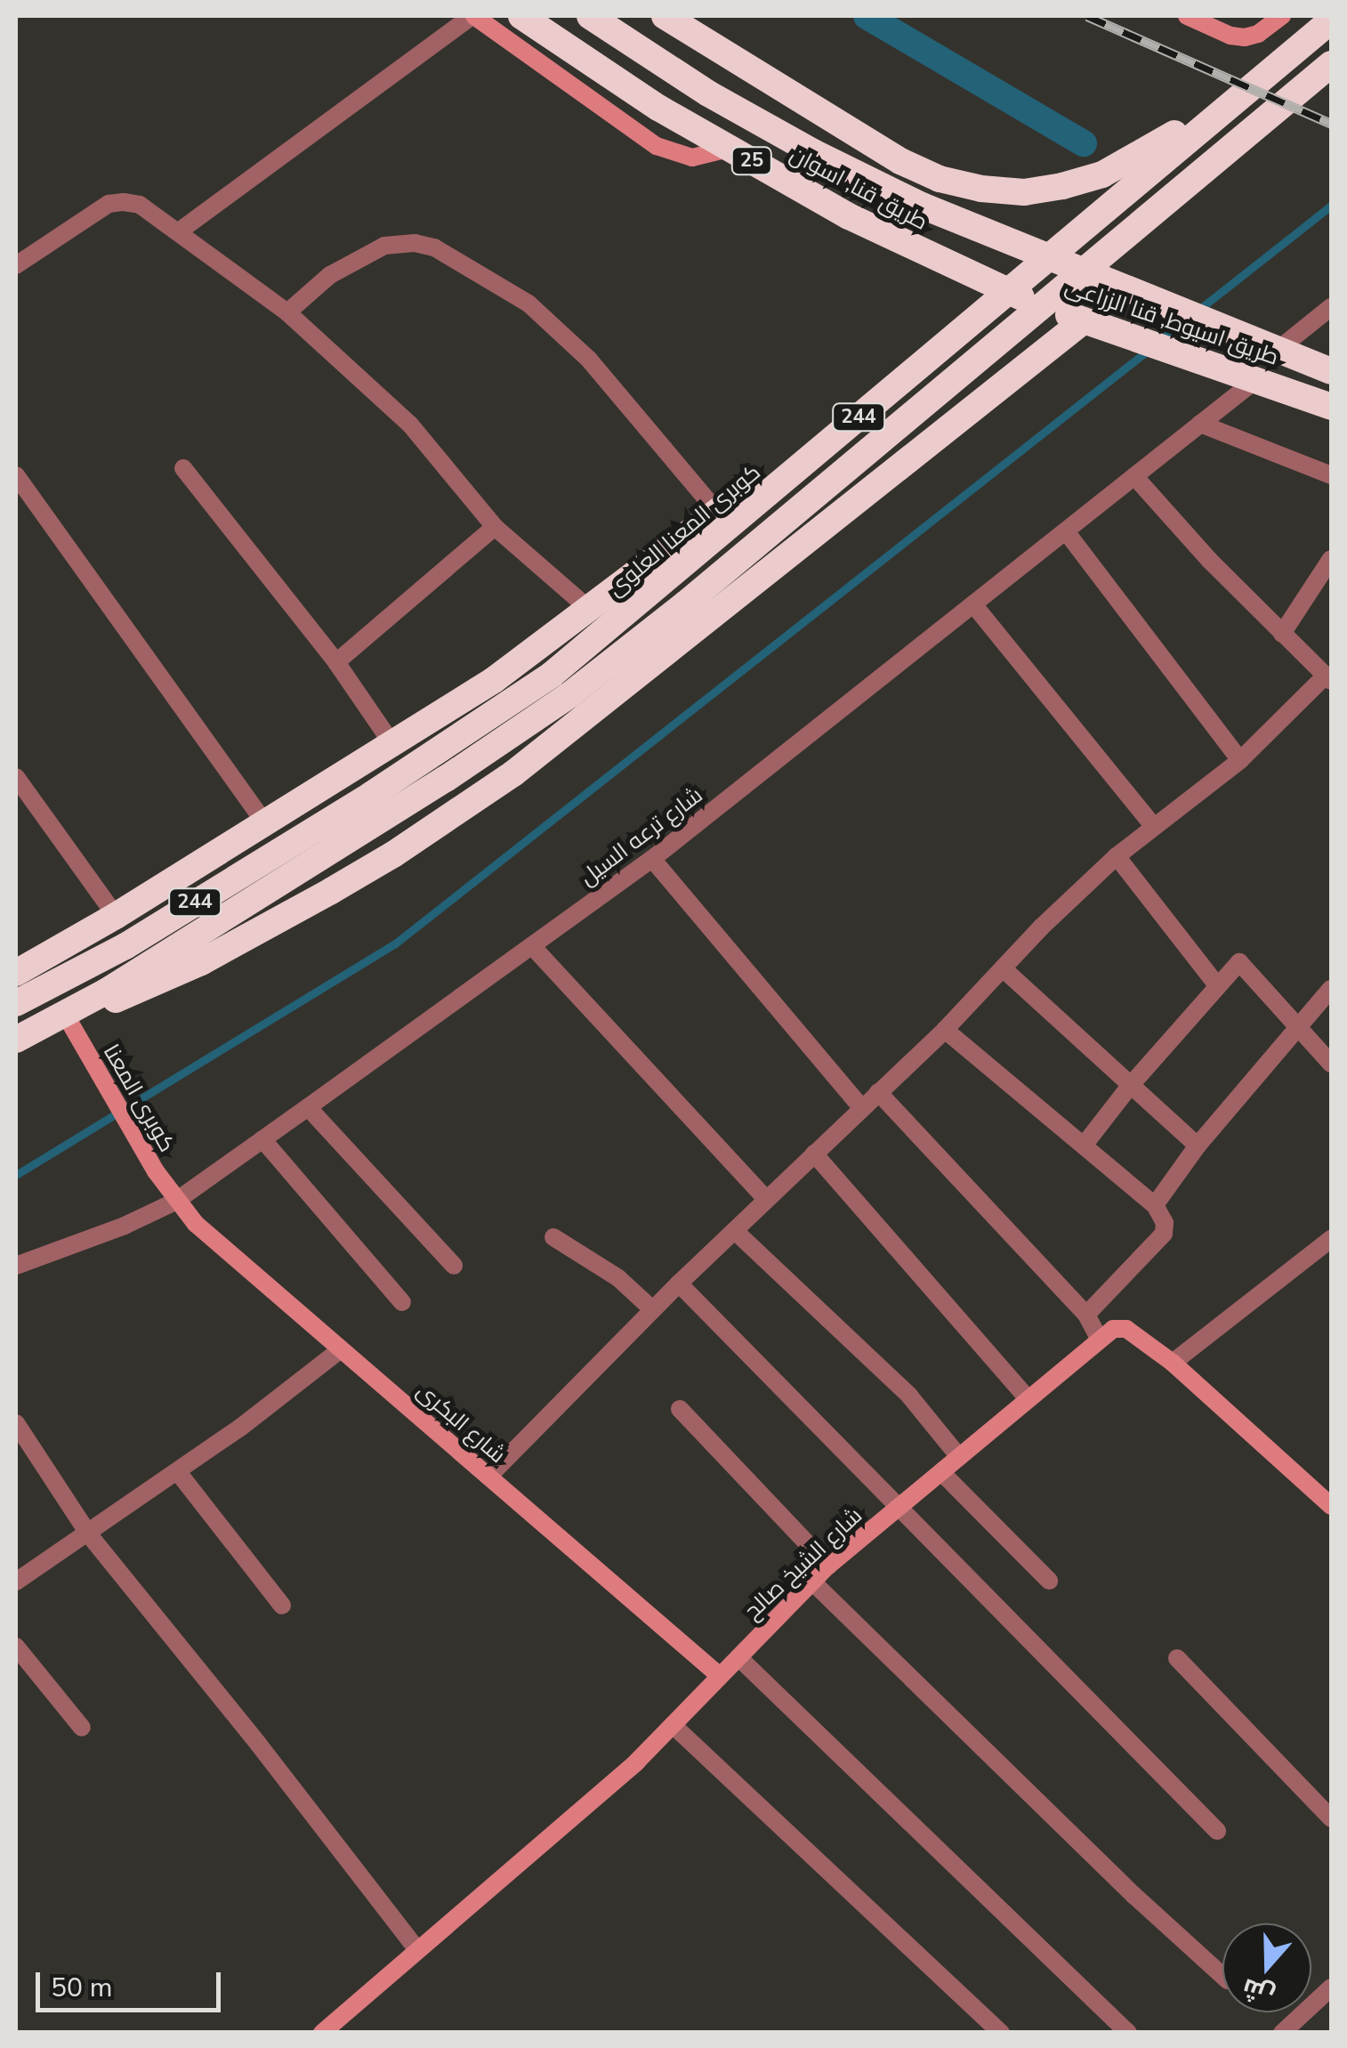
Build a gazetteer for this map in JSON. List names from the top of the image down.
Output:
{
  "streets": {
    "highway": [
      "25",
      "طريق قنا, اسوان",
      "طريق اسيوط, قنا الزراعى",
      "244",
      "كوبرى المعنا العلوى"
    ],
    "street": [
      "شارع ترعه السيل",
      "كوبرى المعنا",
      "شارع البكرى",
      "شارع الشيخ صالح"
    ]
  },
  "crossings": [
    ["طريق قنا, اسوان", "طريق اسيوط, قنا الزراعى"],
    ["طريق اسيوط, قنا الزراعى", "شارع ترعه السيل"],
    ["244", "كوبرى المعنا العلوى"],
    ["244", "كوبرى المعنا"],
    ["كوبرى المعنا العلوى", "كوبرى المعنا"],
    ["شارع ترعه السيل", "كوبرى المعنا"],
    ["شارع ترعه السيل", "شارع البكرى"],
    ["كوبرى المعنا", "شارع البكرى"],
    ["شارع البكرى", "شارع الشيخ صالح"]
  ],
  "scale_bar": "50 m",
  "north": "bottom"
}
